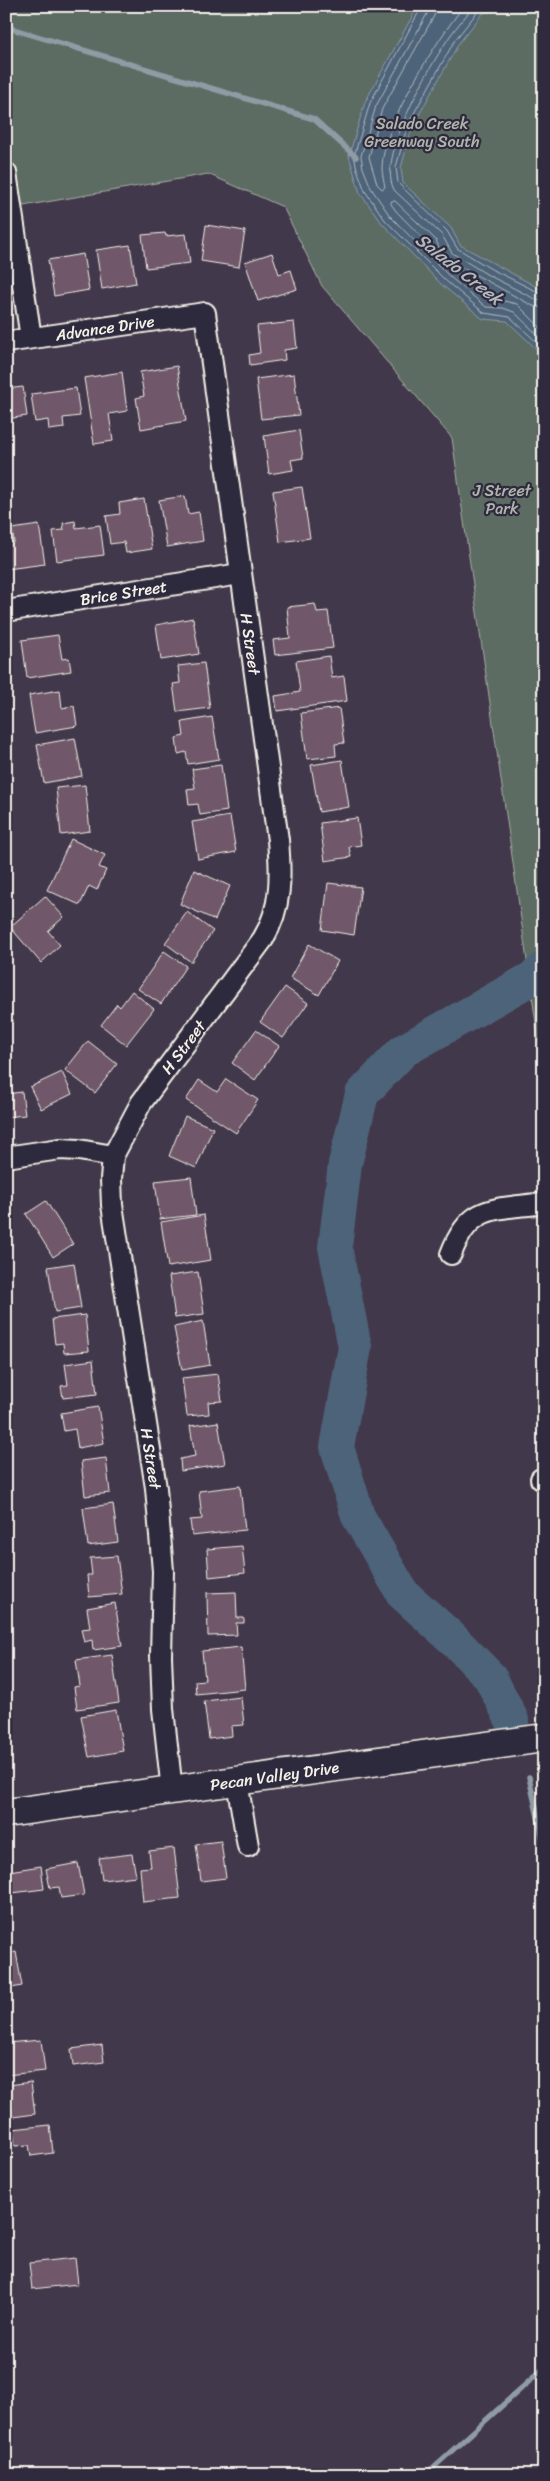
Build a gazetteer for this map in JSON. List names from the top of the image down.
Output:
{
  "streets": {
    "main road": ["Pecan Valley Drive"],
    "street": ["Advance Drive", "Brice Street", "H Street"]
  },
  "crossings": [
    ["Advance Drive", "H Street"],
    ["Brice Street", "H Street"],
    ["H Street", "Pecan Valley Drive"]
  ],
  "water": ["Salado Creek"],
  "parks": ["Salado Creek Greenway South", "J Street Park"]
}
